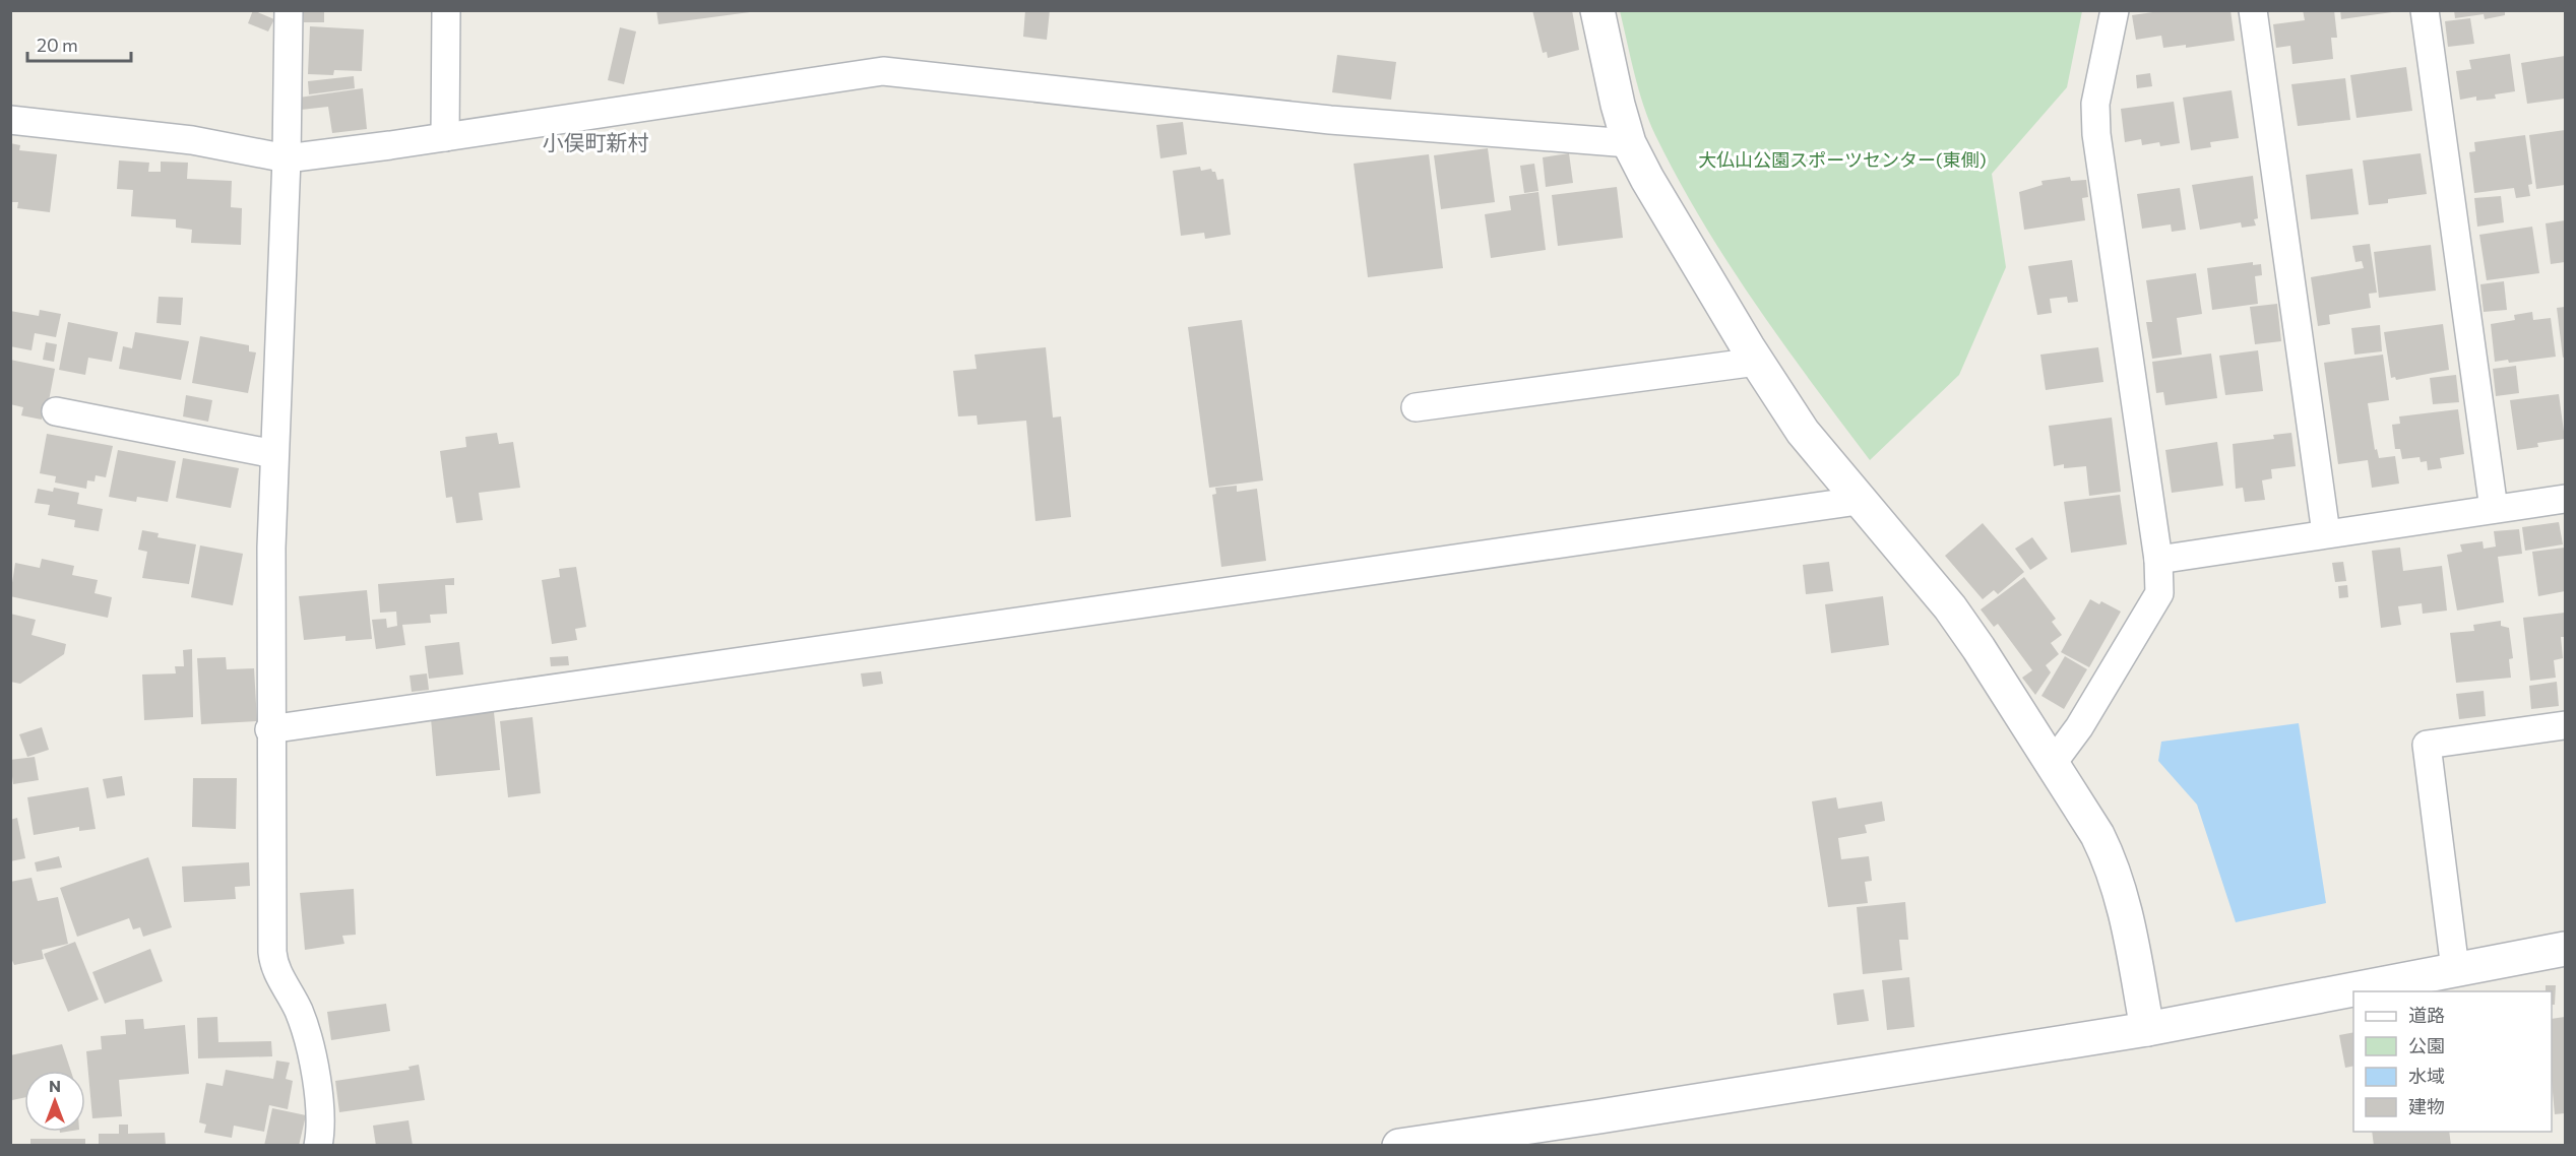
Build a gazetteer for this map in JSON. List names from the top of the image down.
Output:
{
  "districts": ["小俣町新村"],
  "parks": ["大仏山公園スポーツセンター(東側)"],
  "legend": [
    "道路",
    "公園",
    "水域",
    "建物"
  ],
  "scale_bar": "20 m",
  "north": "top"
}
